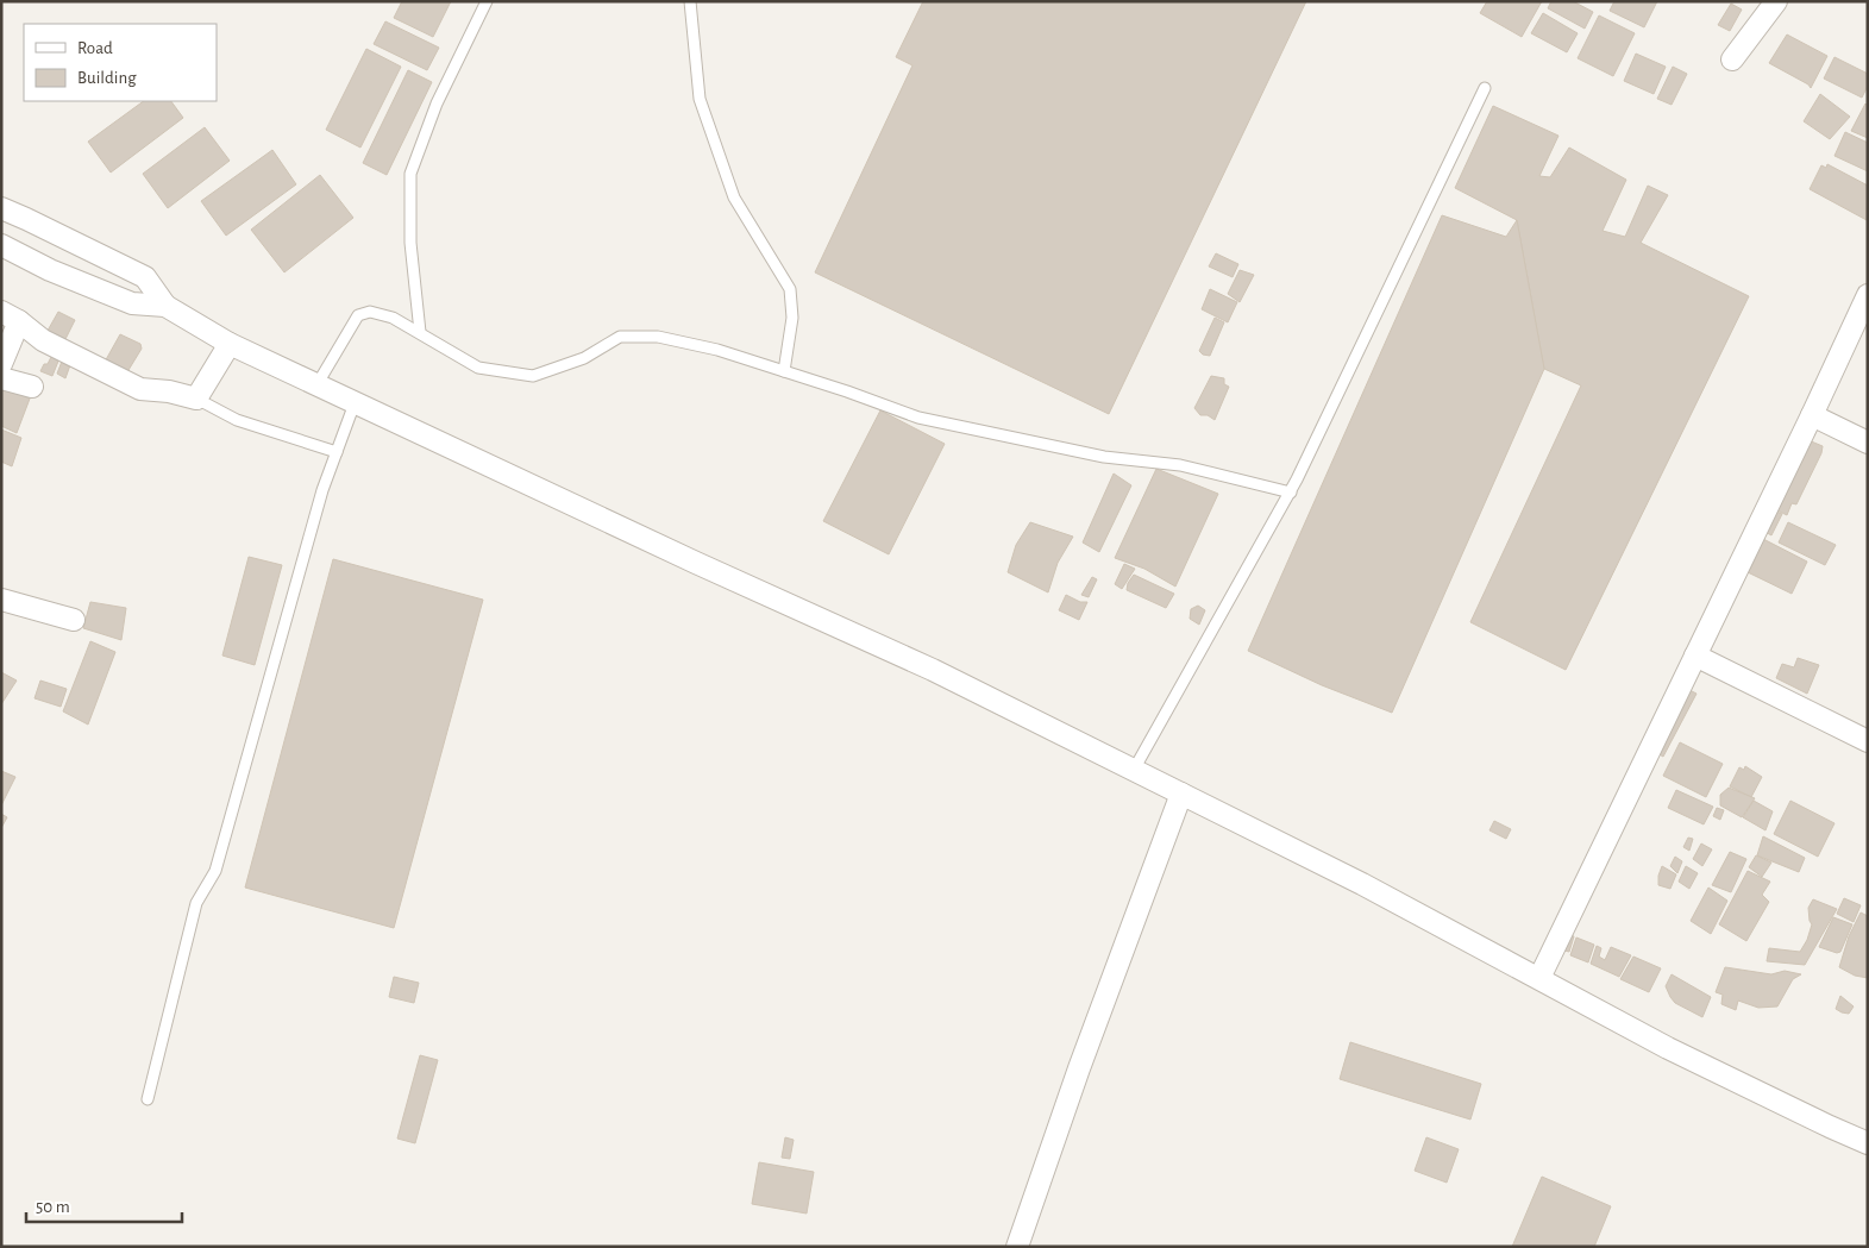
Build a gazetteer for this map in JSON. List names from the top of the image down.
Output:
{
  "legend": ["Road", "Building"],
  "scale_bar": "50 m"
}
